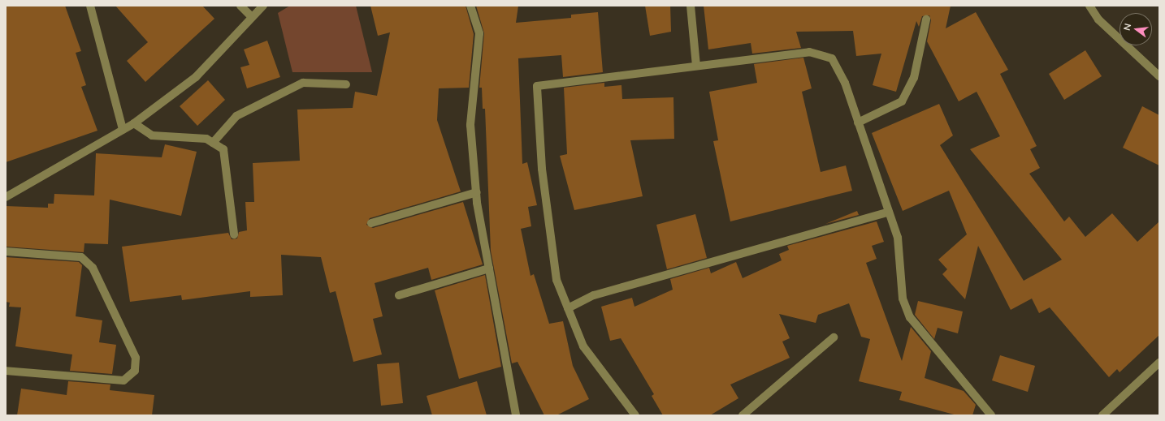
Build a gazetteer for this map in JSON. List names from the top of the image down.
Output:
{
  "north": "left"
}
